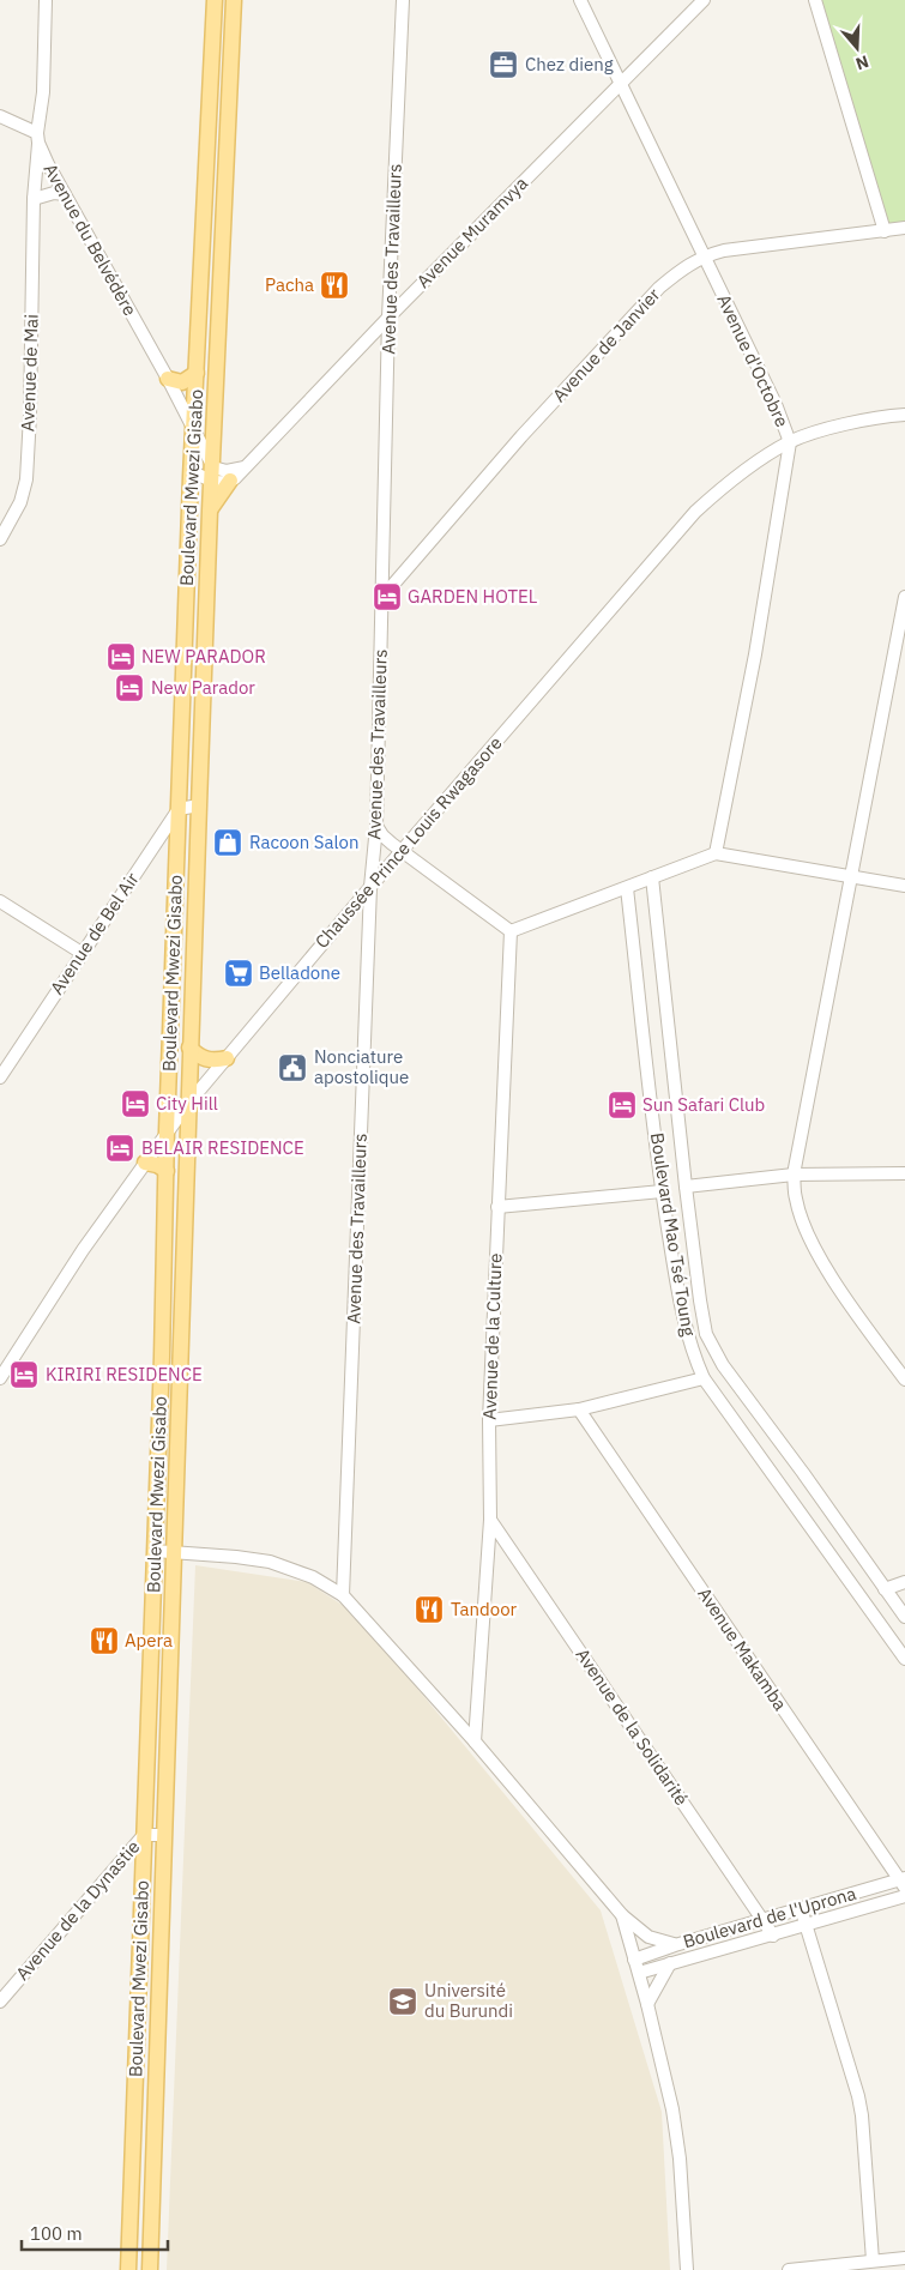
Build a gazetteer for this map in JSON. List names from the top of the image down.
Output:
{
  "streets": {
    "main road": ["Boulevard Mwezi Gisabo"],
    "street": [
      "Avenue Muramvya",
      "Avenue du Belvédère",
      "Avenue des Travailleurs",
      "Avenue de Janvier",
      "Avenue d'Octobre",
      "Avenue de Mai",
      "Chaussée Prince Louis Rwagasore",
      "Avenue de Bel Air",
      "Boulevard Mao Tsé Toung",
      "Avenue de la Culture",
      "Avenue Makamba",
      "Avenue de la Solidarité",
      "Avenue de la Dynastie",
      "Boulevard de l'Uprona"
    ]
  },
  "crossings": [
    ["Avenue Muramvya", "Avenue des Travailleurs"],
    ["Avenue Muramvya", "Avenue d'Octobre"],
    ["Avenue du Belvédère", "Avenue de Mai"],
    ["Avenue du Belvédère", "Boulevard Mwezi Gisabo"],
    ["Avenue des Travailleurs", "Avenue de Janvier"],
    ["Avenue des Travailleurs", "Chaussée Prince Louis Rwagasore"],
    ["Avenue de Janvier", "Avenue d'Octobre"],
    ["Avenue d'Octobre", "Chaussée Prince Louis Rwagasore"],
    ["Boulevard Mwezi Gisabo", "Chaussée Prince Louis Rwagasore"],
    ["Boulevard Mwezi Gisabo", "Avenue de Bel Air"],
    ["Boulevard Mwezi Gisabo", "Avenue de la Dynastie"],
    ["Avenue de la Culture", "Avenue de la Solidarité"],
    ["Avenue Makamba", "Boulevard de l'Uprona"],
    ["Avenue de la Solidarité", "Boulevard de l'Uprona"]
  ],
  "places": {
    "office": ["Chez dieng"],
    "restaurant": ["Pacha", "Tandoor", "Apera"],
    "hotel": [
      "GARDEN HOTEL",
      "NEW PARADOR",
      "New Parador",
      "City Hill",
      "Sun Safari Club",
      "BELAIR RESIDENCE",
      "KIRIRI RESIDENCE"
    ],
    "shop": ["Racoon Salon"],
    "supermarket": ["Belladone"],
    "public building": ["Nonciature apostolique"],
    "school or university": ["Université du Burundi"]
  },
  "scale_bar": "100 m",
  "north": "bottom"
}
